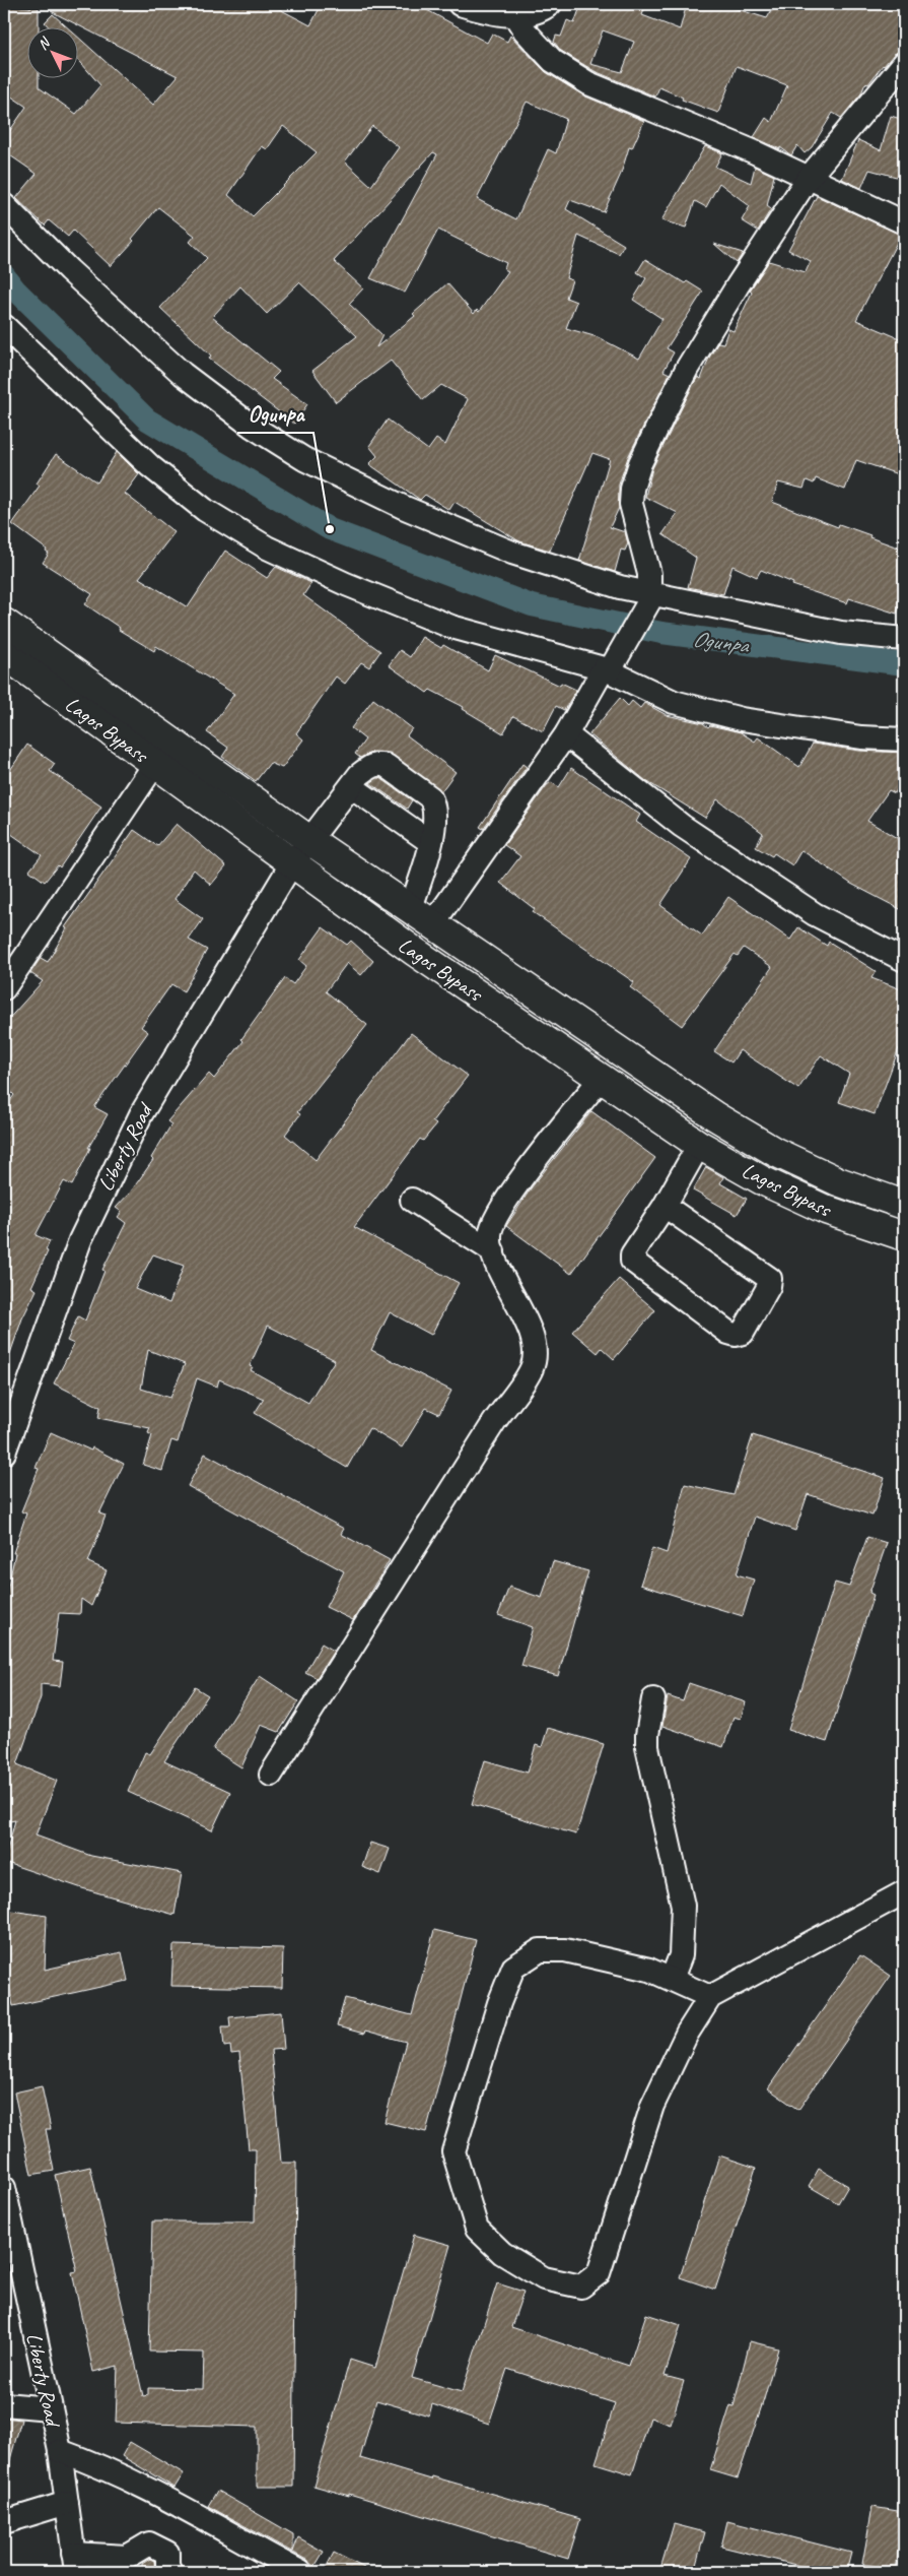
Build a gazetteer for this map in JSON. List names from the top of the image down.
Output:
{
  "streets": {
    "main road": ["Lagos Bypass"],
    "street": ["Liberty Road"]
  },
  "crossings": [
    ["Lagos Bypass", "Liberty Road"]
  ],
  "water": ["Ogunpa"],
  "places": ["Ogunpa"],
  "north": "top left"
}
